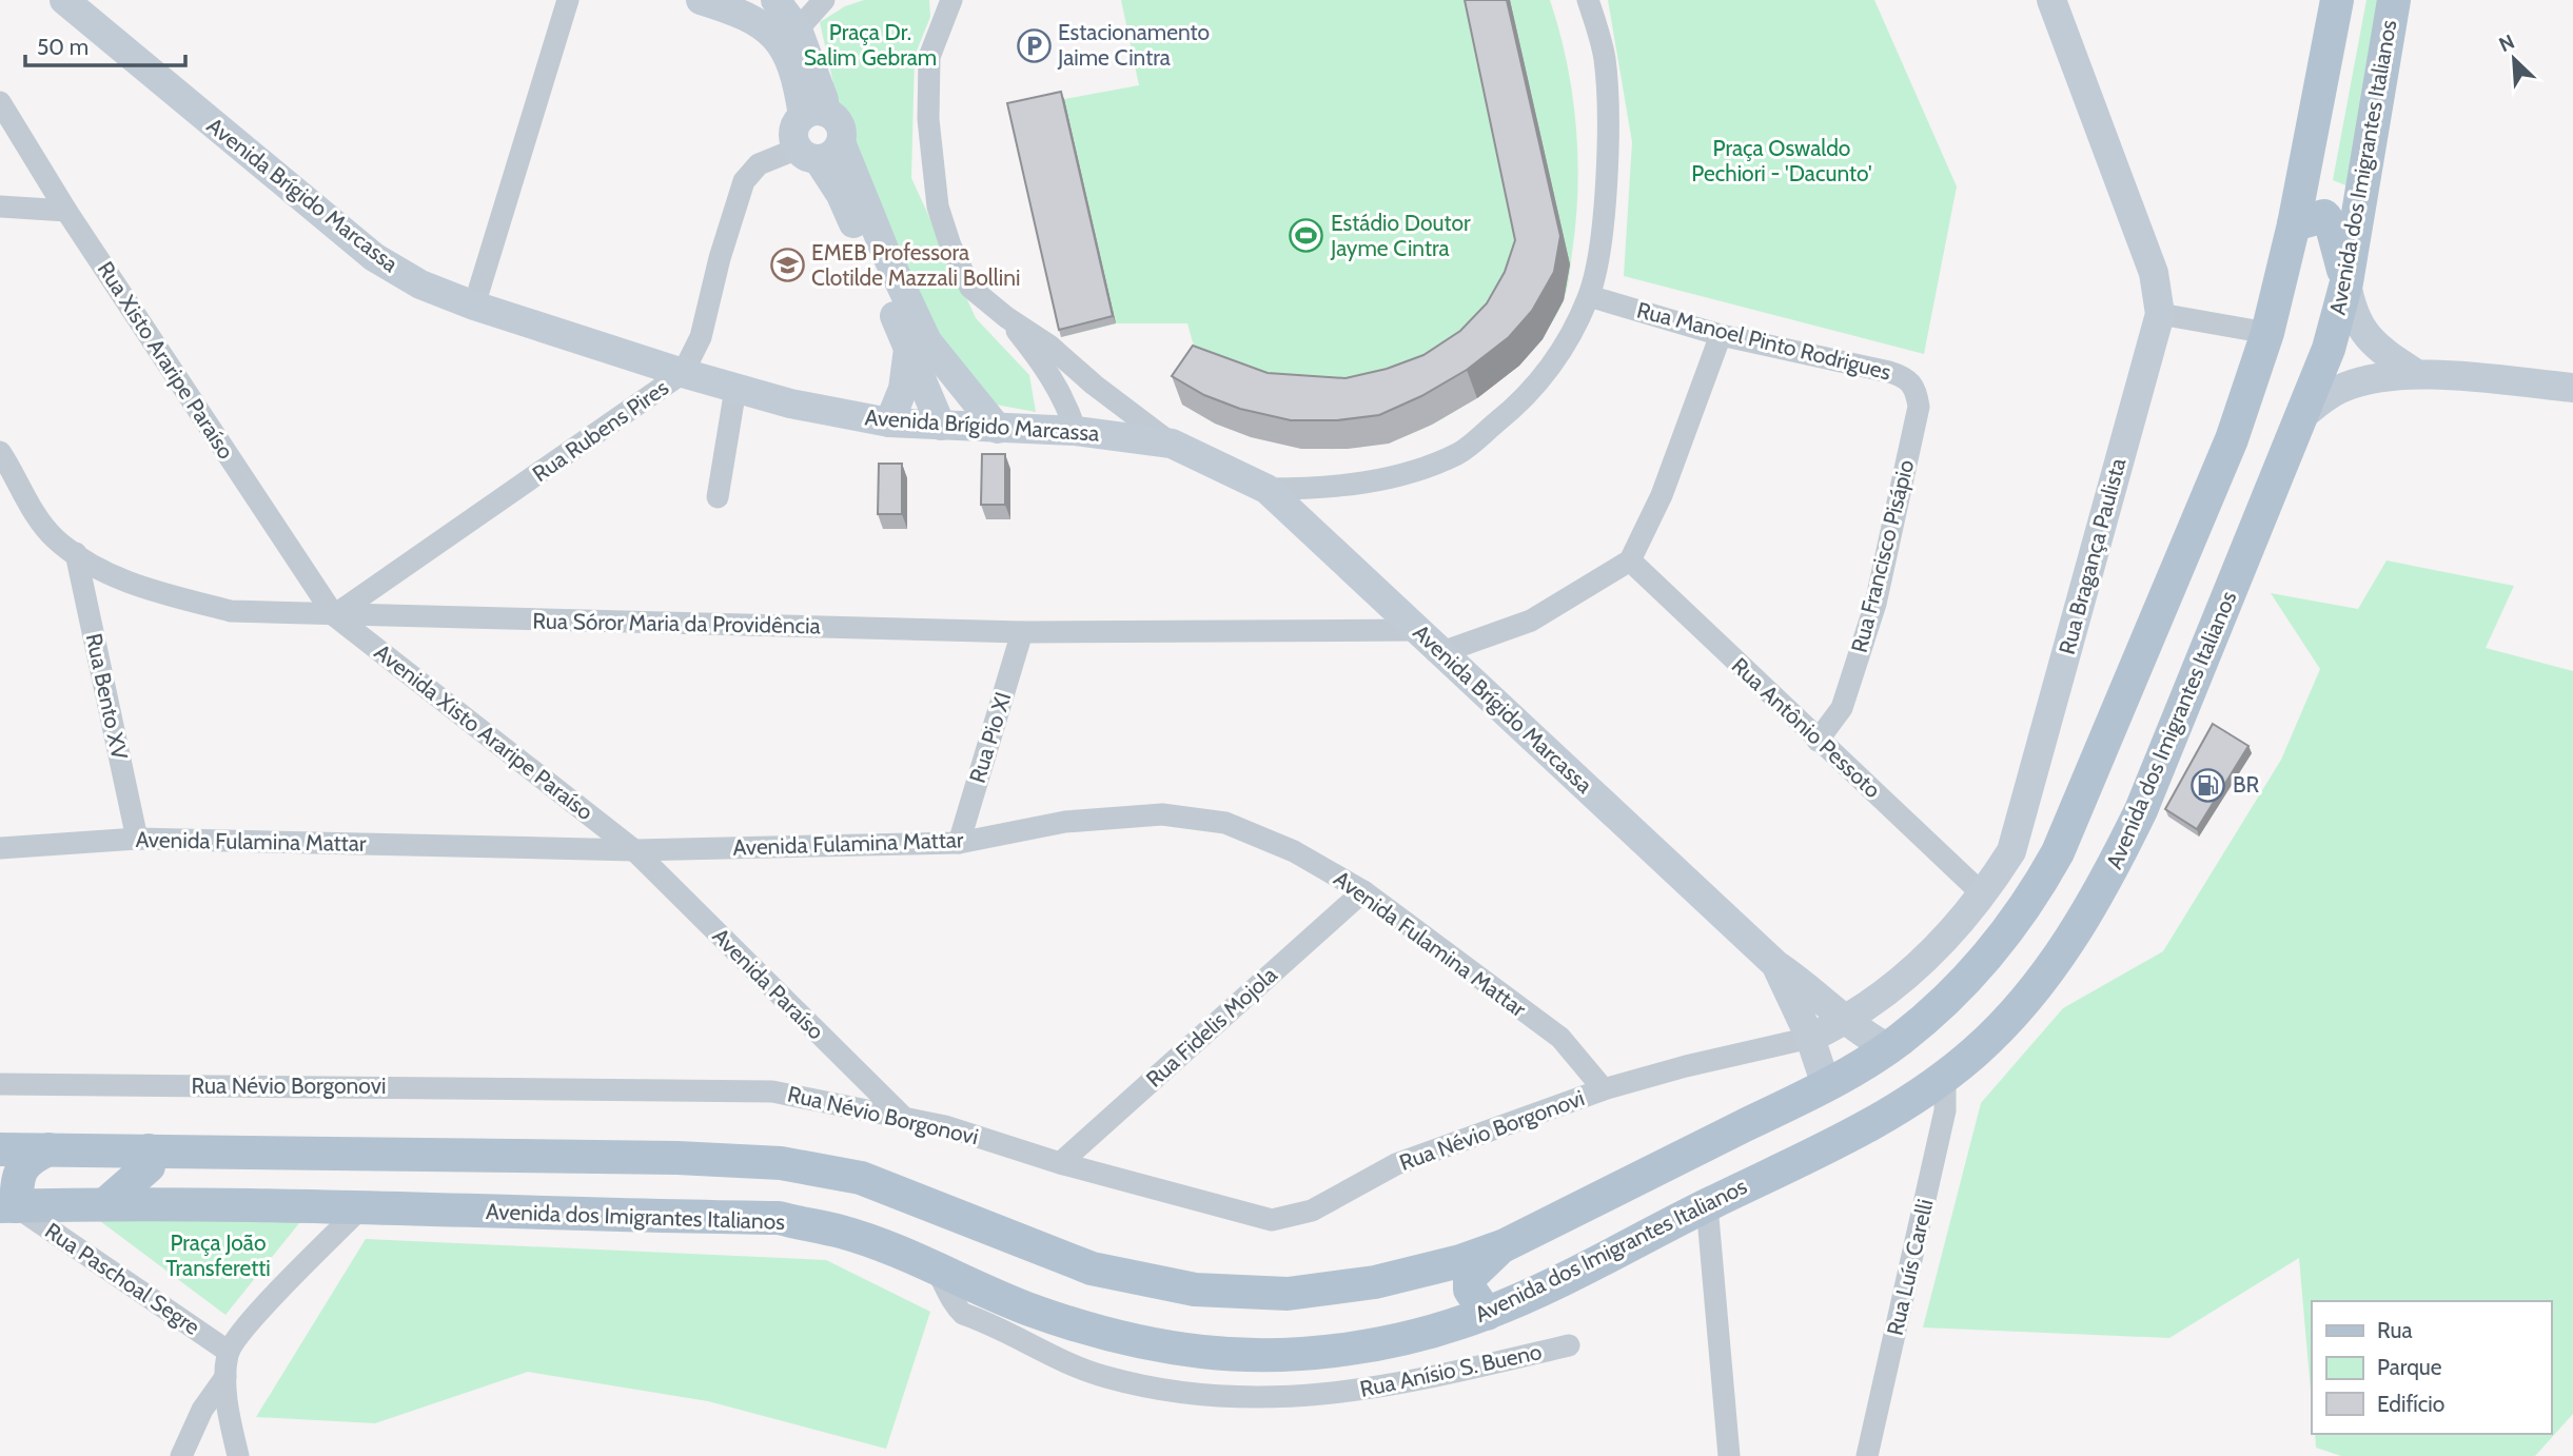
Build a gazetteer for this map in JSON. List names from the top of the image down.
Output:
{
  "streets": {
    "main road": ["Avenida dos Imigrantes Italianos"],
    "street": [
      "Avenida Brígido Marcassa",
      "Rua Manoel Pinto Rodrigues",
      "Rua Xisto Araripe Paraíso",
      "Rua Rubens Pires",
      "Rua Francisco Pisápio",
      "Rua Bragança Paulista",
      "Rua Sóror Maria da Providência",
      "Rua Bento XV",
      "Rua Antônio Pessoto",
      "Avenida Xisto Araripe Paraíso",
      "Rua Pio XI",
      "Avenida Fulamina Mattar",
      "Avenida Paraíso",
      "Rua Fidelis Mojola",
      "Rua Névio Borgonovi",
      "Rua Luís Carelli",
      "Rua Paschoal Segre",
      "Rua Anísio S. Bueno"
    ]
  },
  "crossings": [
    ["Avenida dos Imigrantes Italianos", "Rua Luís Carelli"],
    ["Avenida dos Imigrantes Italianos", "Rua Paschoal Segre"],
    ["Avenida dos Imigrantes Italianos", "Rua Anísio S. Bueno"],
    ["Avenida Brígido Marcassa", "Rua Rubens Pires"],
    ["Avenida Brígido Marcassa", "Rua Bragança Paulista"],
    ["Avenida Brígido Marcassa", "Rua Sóror Maria da Providência"],
    ["Avenida Brígido Marcassa", "Rua Névio Borgonovi"],
    ["Rua Manoel Pinto Rodrigues", "Rua Francisco Pisápio"],
    ["Rua Xisto Araripe Paraíso", "Rua Rubens Pires"],
    ["Rua Xisto Araripe Paraíso", "Rua Sóror Maria da Providência"],
    ["Rua Xisto Araripe Paraíso", "Avenida Xisto Araripe Paraíso"],
    ["Rua Rubens Pires", "Rua Sóror Maria da Providência"],
    ["Rua Rubens Pires", "Avenida Xisto Araripe Paraíso"],
    ["Rua Francisco Pisápio", "Rua Antônio Pessoto"],
    ["Rua Bragança Paulista", "Rua Antônio Pessoto"],
    ["Rua Bragança Paulista", "Rua Névio Borgonovi"],
    ["Rua Sóror Maria da Providência", "Rua Bento XV"],
    ["Rua Sóror Maria da Providência", "Avenida Xisto Araripe Paraíso"],
    ["Rua Sóror Maria da Providência", "Rua Pio XI"],
    ["Rua Bento XV", "Avenida Fulamina Mattar"],
    ["Avenida Xisto Araripe Paraíso", "Avenida Fulamina Mattar"],
    ["Avenida Xisto Araripe Paraíso", "Avenida Paraíso"],
    ["Rua Pio XI", "Avenida Fulamina Mattar"],
    ["Avenida Fulamina Mattar", "Avenida Paraíso"],
    ["Avenida Fulamina Mattar", "Rua Fidelis Mojola"],
    ["Avenida Fulamina Mattar", "Rua Névio Borgonovi"],
    ["Avenida Paraíso", "Rua Névio Borgonovi"],
    ["Rua Fidelis Mojola", "Rua Névio Borgonovi"]
  ],
  "parks": ["Praça Dr. Salim Gebram", "Praça Oswaldo Pechiori - 'Dacunto'", "Praça João Transferetti"],
  "places": {
    "parking": ["Estacionamento Jaime Cintra"],
    "sports": ["Estádio Doutor Jayme Cintra"],
    "school or university": ["EMEB Professora Clotilde Mazzali Bollini"],
    "fuel station": ["BR"]
  },
  "legend": ["Rua", "Parque", "Edifício"],
  "scale_bar": "50 m",
  "north": "top left"
}
